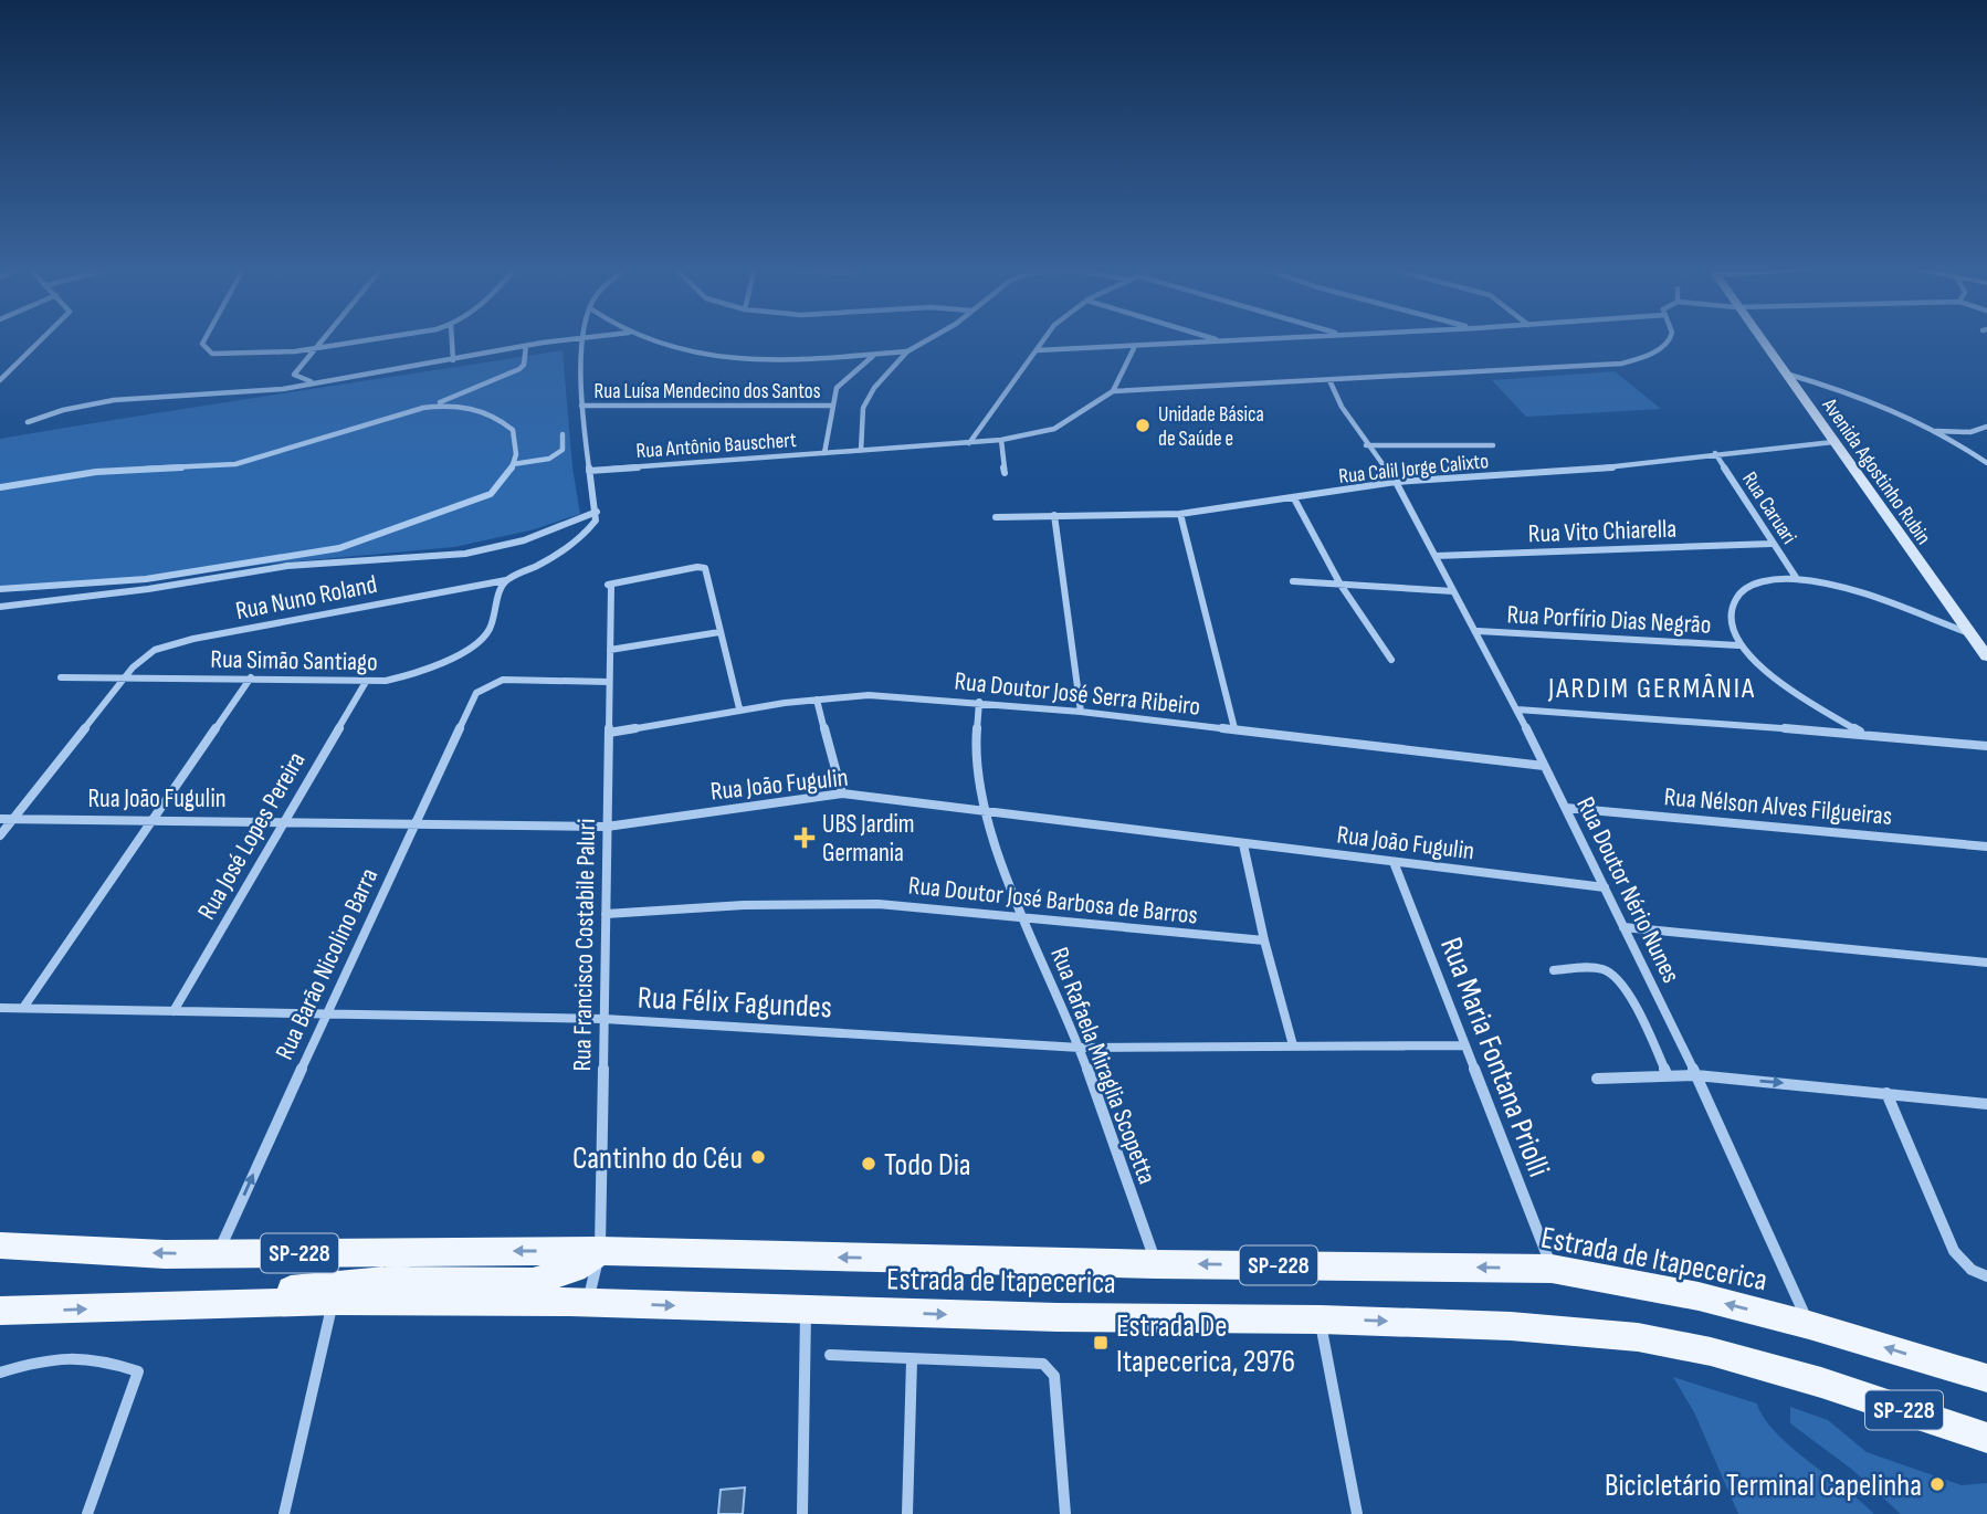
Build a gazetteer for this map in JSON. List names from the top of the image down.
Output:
{
  "streets": {
    "main road": ["Avenida Agostinho Rubin", "SP-228", "Estrada de Itapecerica"],
    "street": [
      "Rua Luísa Mendecino dos Santos",
      "Rua Antônio Bauschert",
      "Rua Calil Jorge Calixto",
      "Rua Caruari",
      "Rua Vito Chiarella",
      "Rua Nuno Roland",
      "Rua Porfírio Dias Negrão",
      "Rua Simão Santiago",
      "Rua Doutor José Serra Ribeiro",
      "Rua João Fugulin",
      "Rua Nélson Alves Filgueiras",
      "Rua José Lopes Pereira",
      "Rua Doutor Nério Nunes",
      "Rua Doutor José Barbosa de Barros",
      "Rua Francisco Costabile Paluri",
      "Rua Barão Nicolino Barra",
      "Rua Félix Fagundes",
      "Rua Maria Fontana Priolli",
      "Rua Rafaela Miraglia Scopetta"
    ]
  },
  "crossings": [
    ["Rua Luísa Mendecino dos Santos", "Rua Antônio Bauschert"],
    ["Rua Calil Jorge Calixto", "Avenida Agostinho Rubin"],
    ["Rua Calil Jorge Calixto", "Rua Caruari"],
    ["Rua Calil Jorge Calixto", "Rua Doutor Nério Nunes"],
    ["Rua Caruari", "Rua Vito Chiarella"],
    ["Rua Vito Chiarella", "Rua Doutor Nério Nunes"],
    ["Rua Nuno Roland", "Rua Simão Santiago"],
    ["Rua Nuno Roland", "Rua João Fugulin"],
    ["Rua Porfírio Dias Negrão", "Rua Doutor Nério Nunes"],
    ["Rua Simão Santiago", "Rua José Lopes Pereira"],
    ["Rua Doutor José Serra Ribeiro", "Rua Doutor Nério Nunes"],
    ["Rua Doutor José Serra Ribeiro", "Rua Francisco Costabile Paluri"],
    ["Rua Doutor José Serra Ribeiro", "Rua Rafaela Miraglia Scopetta"],
    ["Rua João Fugulin", "Rua José Lopes Pereira"],
    ["Rua João Fugulin", "Rua Doutor Nério Nunes"],
    ["Rua João Fugulin", "Rua Francisco Costabile Paluri"],
    ["Rua João Fugulin", "Rua Barão Nicolino Barra"],
    ["Rua João Fugulin", "Rua Maria Fontana Priolli"],
    ["Rua João Fugulin", "Rua Rafaela Miraglia Scopetta"],
    ["Rua Nélson Alves Filgueiras", "Rua Doutor Nério Nunes"],
    ["Rua José Lopes Pereira", "Rua Félix Fagundes"],
    ["Rua Doutor Nério Nunes", "Estrada de Itapecerica"],
    ["Rua Doutor José Barbosa de Barros", "Rua Francisco Costabile Paluri"],
    ["Rua Doutor José Barbosa de Barros", "Rua Rafaela Miraglia Scopetta"],
    ["Rua Francisco Costabile Paluri", "Rua Barão Nicolino Barra"],
    ["Rua Francisco Costabile Paluri", "Rua Félix Fagundes"],
    ["Rua Francisco Costabile Paluri", "Estrada de Itapecerica"],
    ["Rua Barão Nicolino Barra", "Rua Félix Fagundes"],
    ["Rua Barão Nicolino Barra", "Estrada de Itapecerica"],
    ["Rua Félix Fagundes", "Rua Maria Fontana Priolli"],
    ["Rua Félix Fagundes", "Rua Rafaela Miraglia Scopetta"],
    ["Rua Maria Fontana Priolli", "Estrada de Itapecerica"],
    ["Rua Rafaela Miraglia Scopetta", "Estrada de Itapecerica"]
  ],
  "districts": ["JARDIM GERMÂNIA"],
  "places": {
    "other": [
      "Unidade Básica de Saúde e",
      "Cantinho do Céu",
      "Todo Dia",
      "Bicicletário Terminal Capelinha"
    ],
    "health": ["UBS Jardim Germania"],
    "transit": ["Estrada De Itapecerica, 2976"]
  }
}
